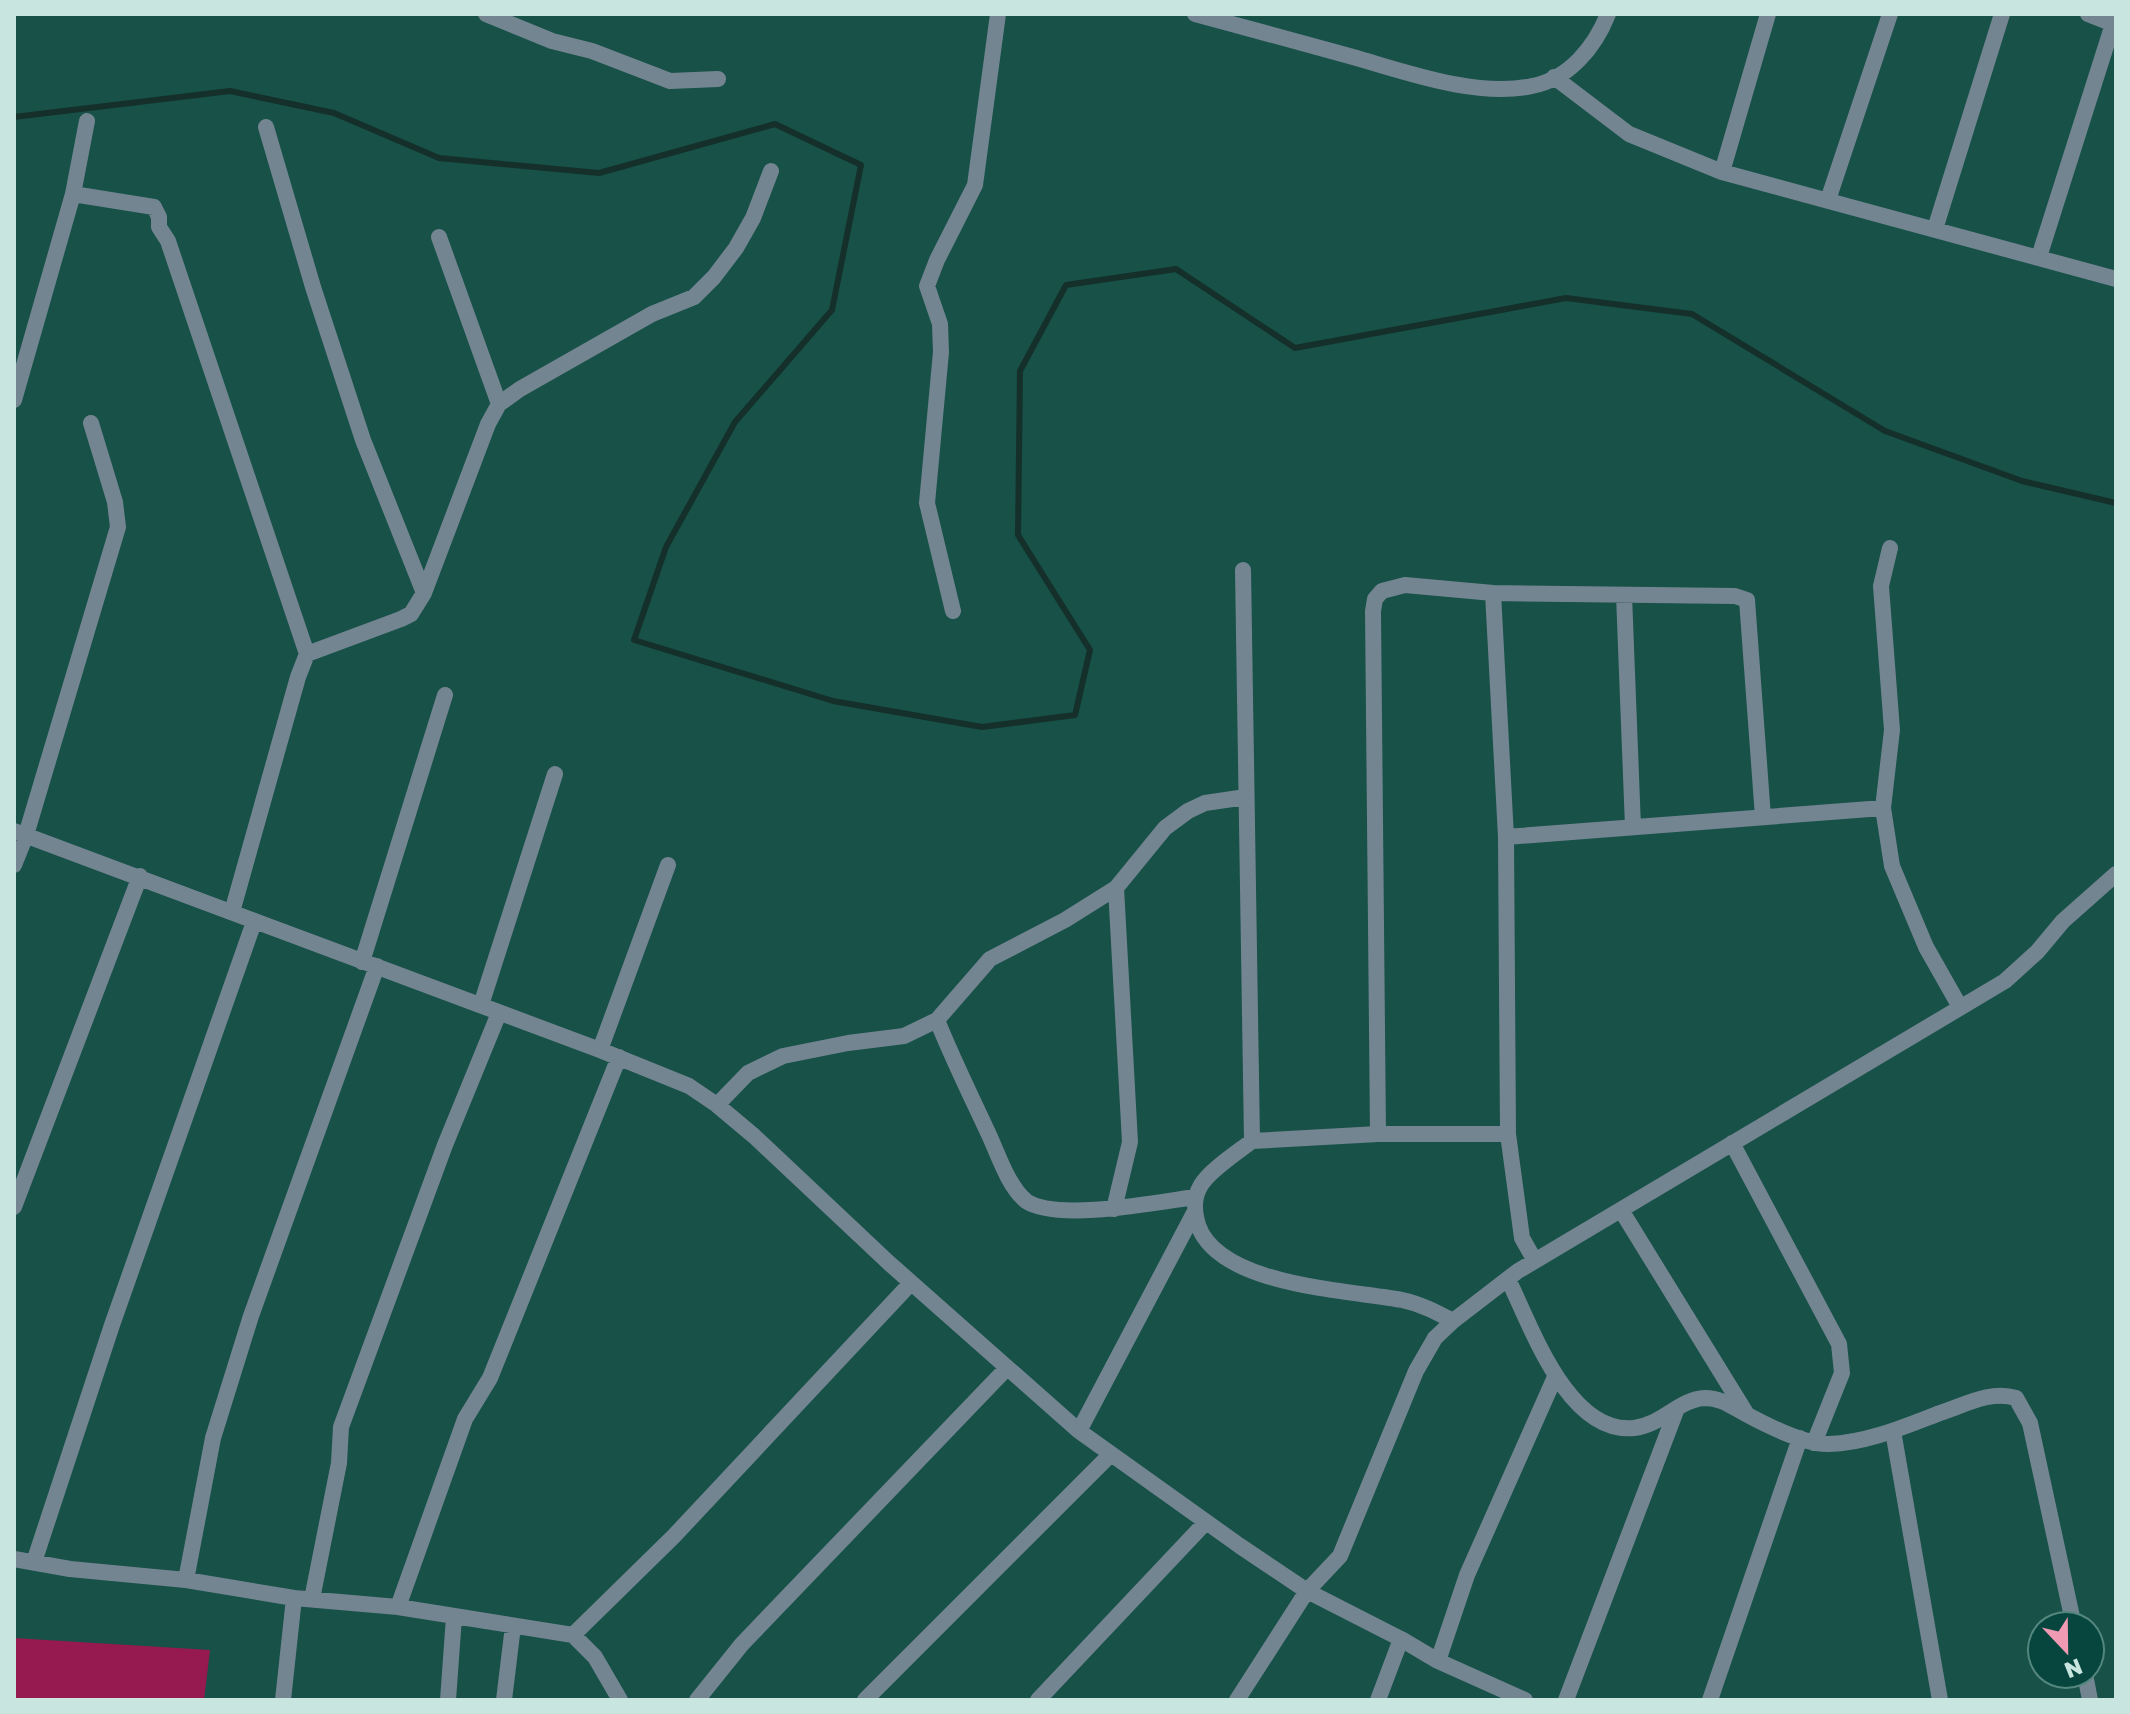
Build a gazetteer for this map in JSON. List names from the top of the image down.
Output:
{
  "north": "bottom"
}
